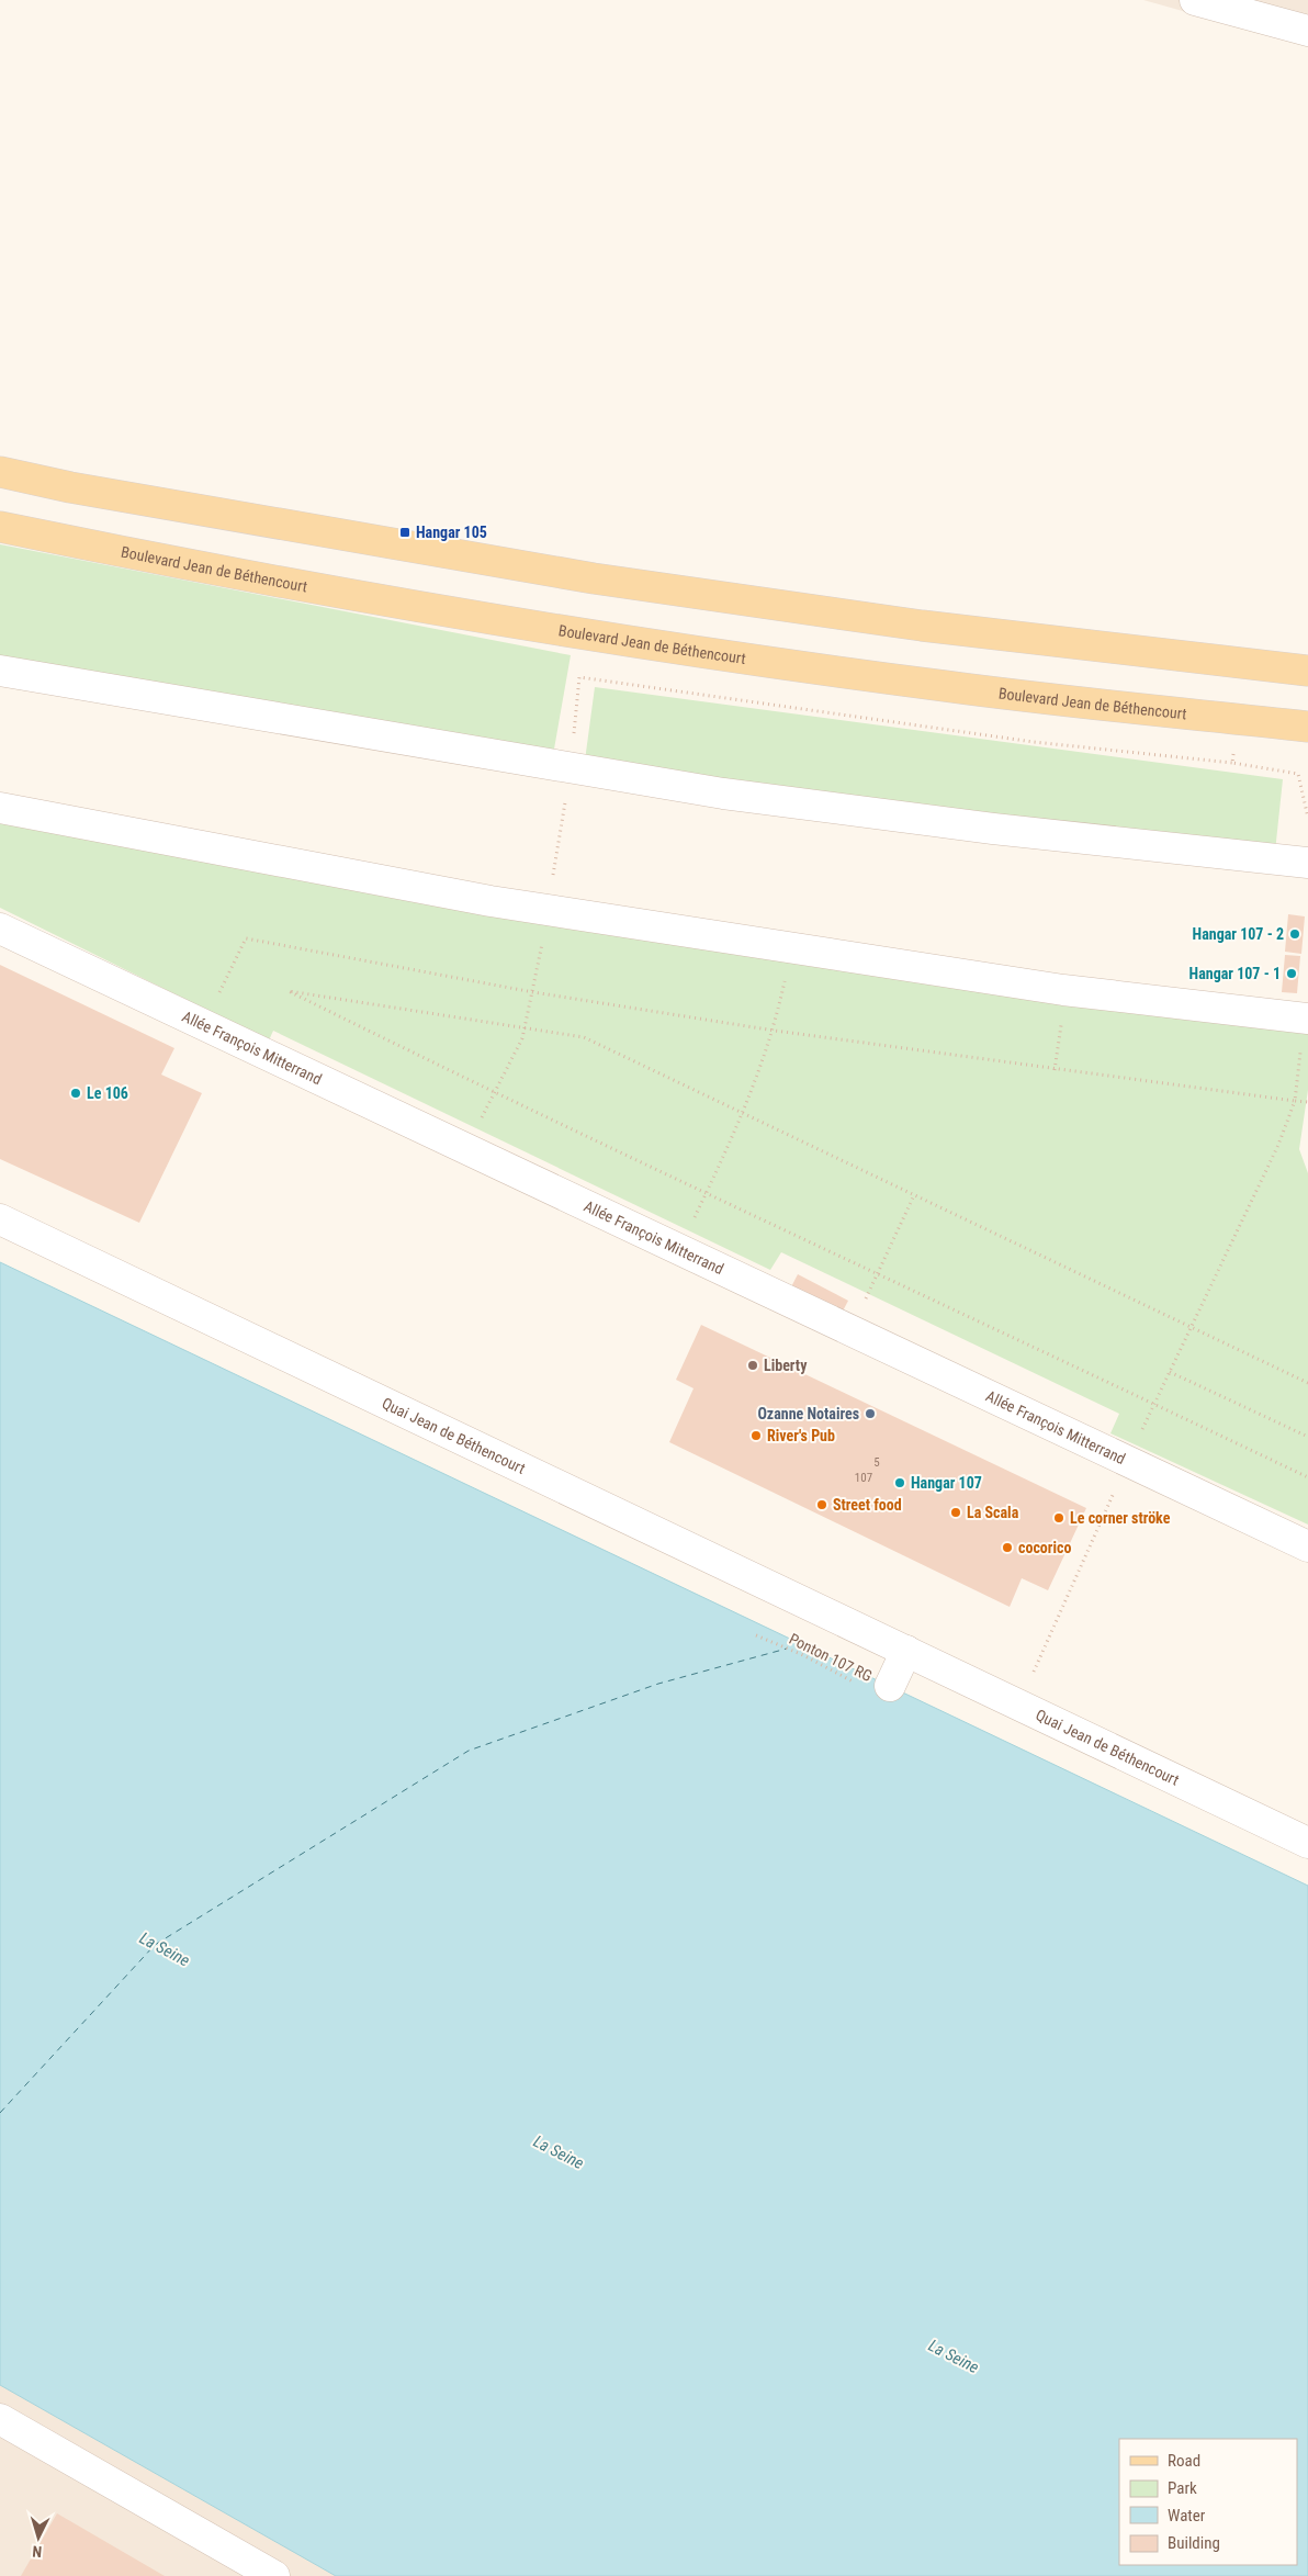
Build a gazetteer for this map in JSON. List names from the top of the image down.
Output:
{
  "streets": {
    "main road": ["Boulevard Jean de Béthencourt"],
    "street": ["Allée François Mitterrand", "Quai Jean de Béthencourt"],
    "path": ["Ponton 107 RG"]
  },
  "water": ["La Seine"],
  "places": {
    "transit": ["Hangar 105"],
    "other": [
      "Hangar 107 - 2",
      "Hangar 107 - 1",
      "Le 106",
      "Liberty",
      "Ozanne Notaires",
      "River's Pub",
      "Hangar 107",
      "Street food",
      "La Scala",
      "Le corner ströke",
      "cocorico"
    ]
  },
  "house_numbers": ["5", "107"],
  "legend": [
    "Road",
    "Park",
    "Water",
    "Building"
  ],
  "north": "bottom"
}
